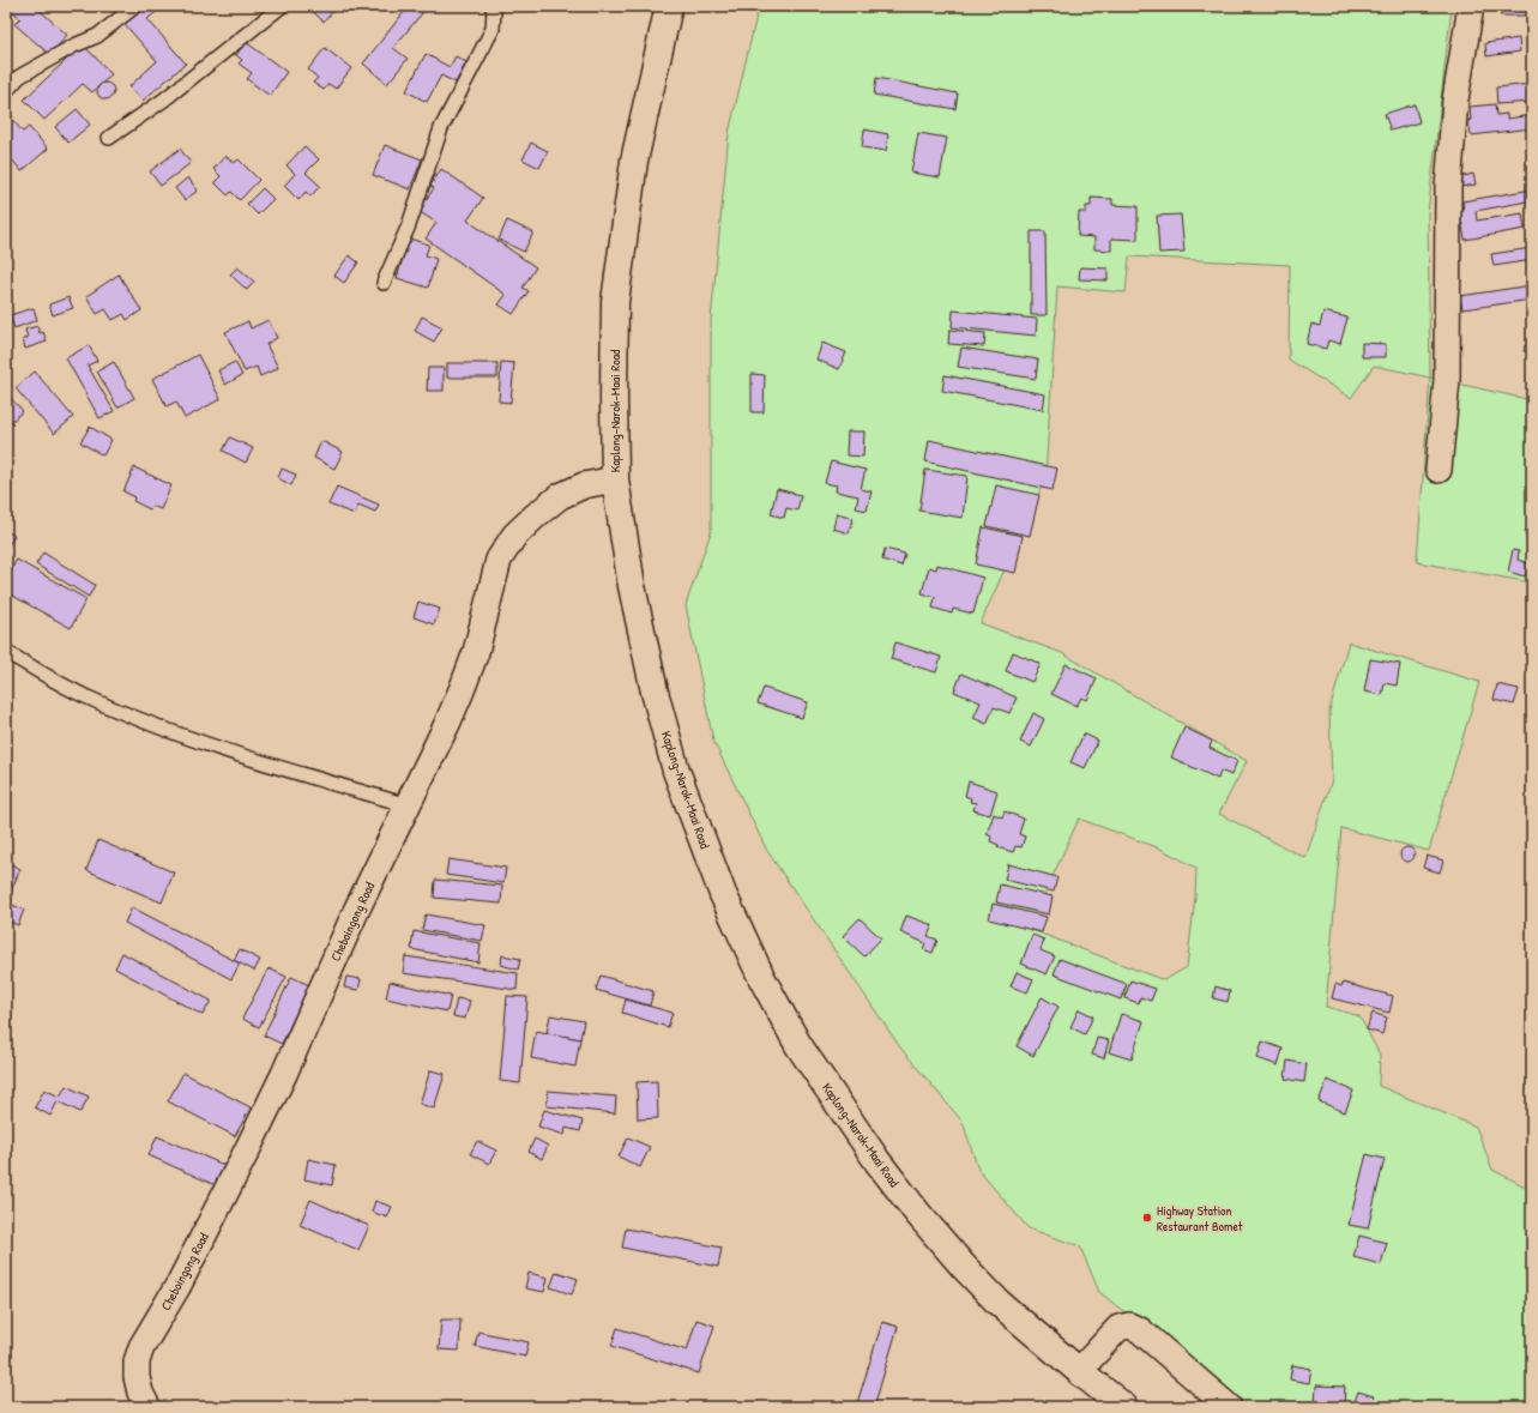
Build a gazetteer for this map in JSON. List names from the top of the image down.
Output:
{
  "streets": {
    "highway": ["Kaplong-Narok-Maai Road"],
    "street": ["Cheboingong Road"]
  },
  "crossings": [
    ["Kaplong-Narok-Maai Road", "Cheboingong Road"]
  ],
  "places": ["Highway Station Restaurant Bomet"]
}
